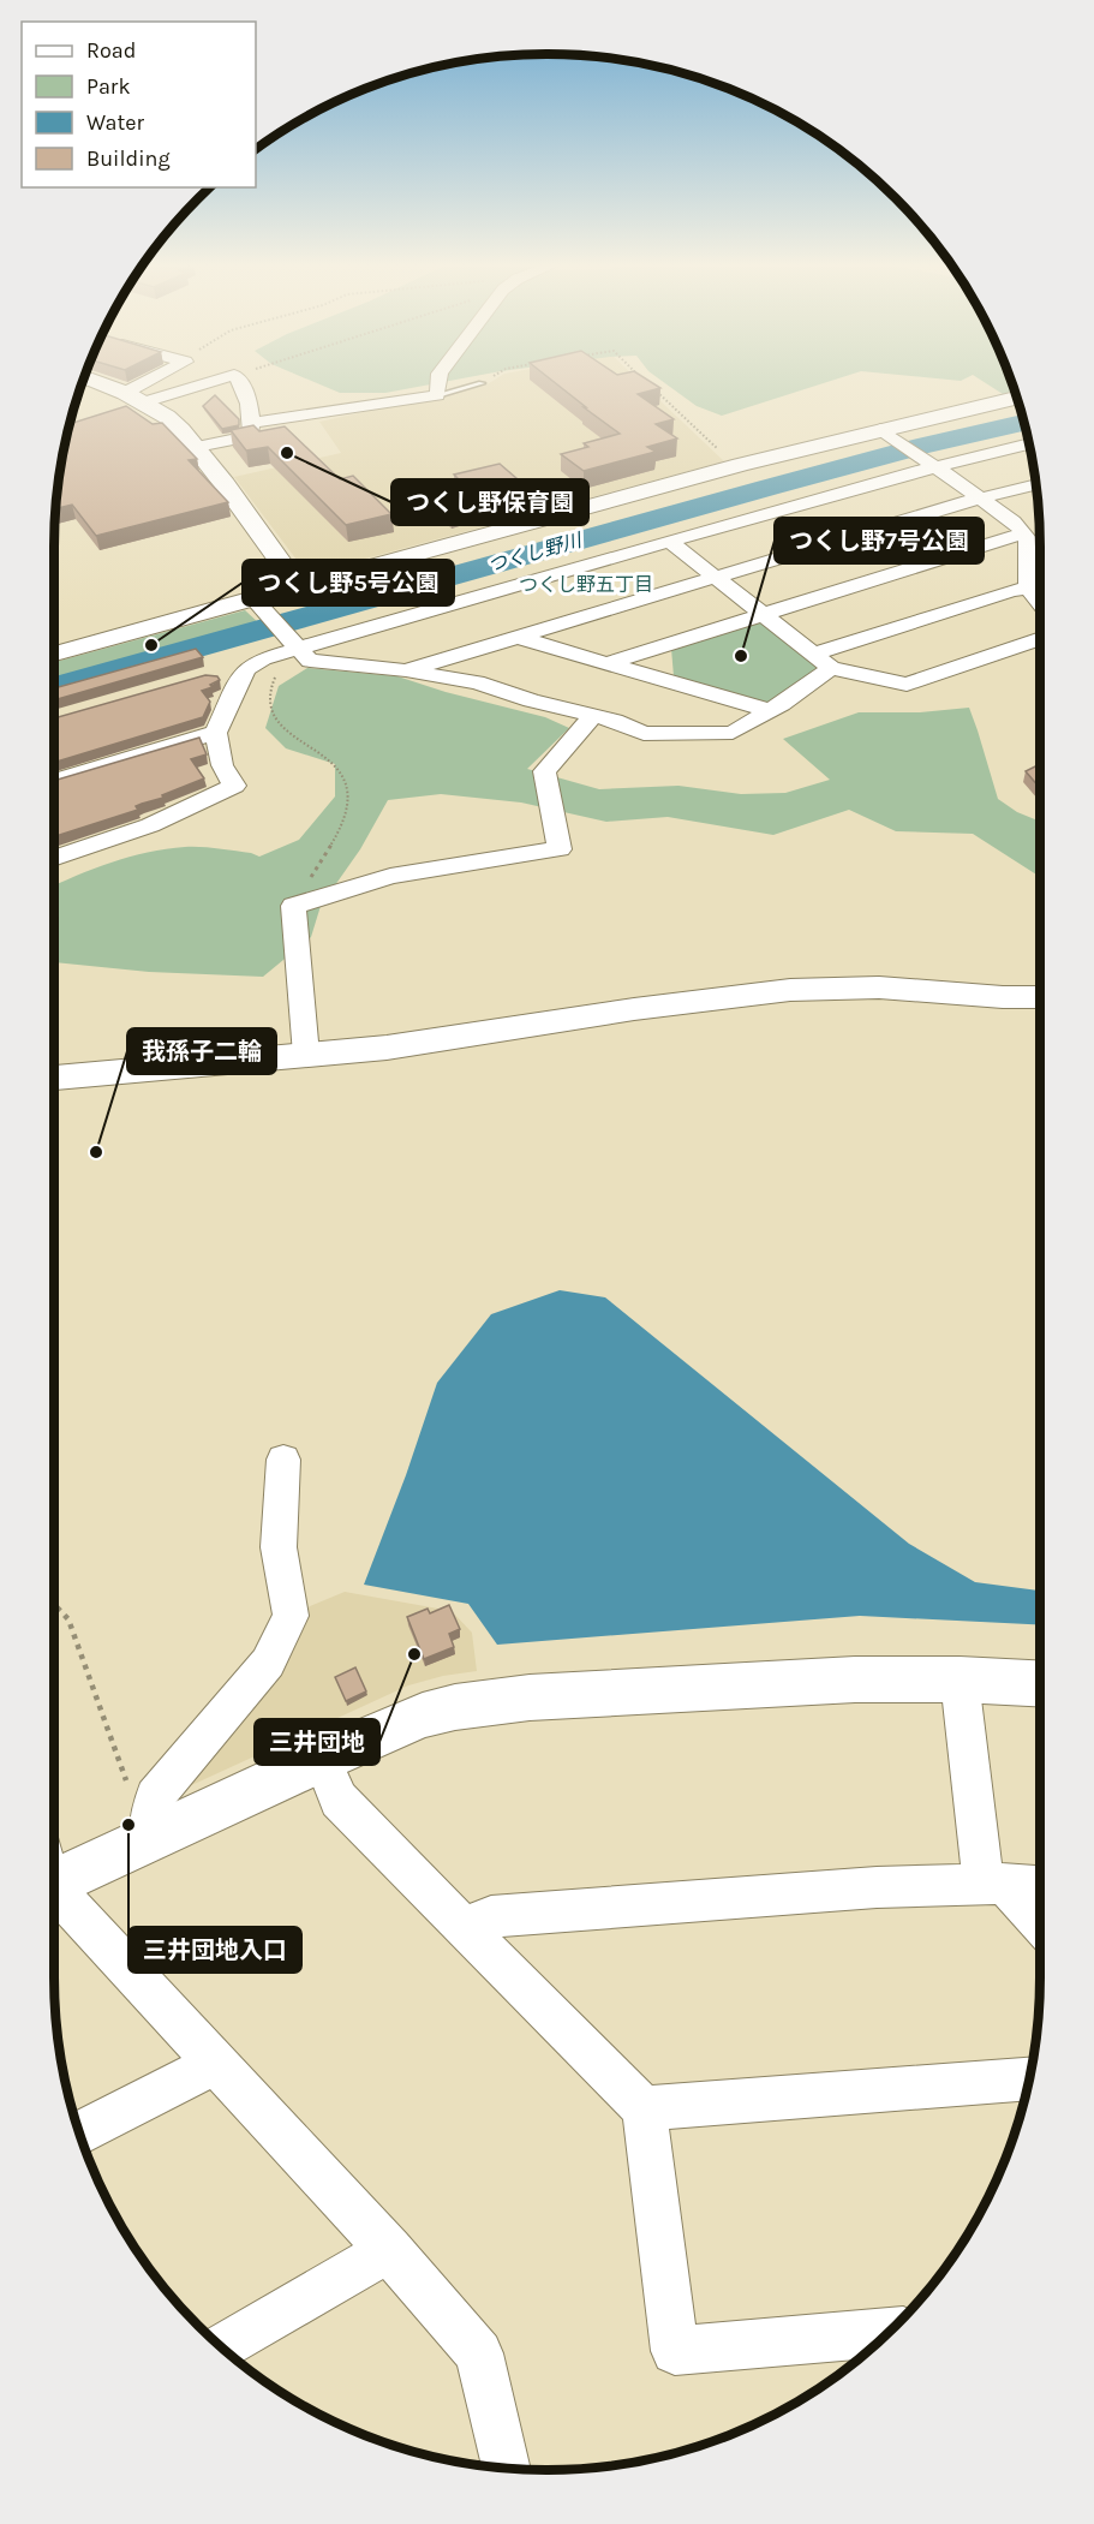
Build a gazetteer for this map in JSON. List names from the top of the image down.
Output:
{
  "districts": ["つくし野五丁目"],
  "water": ["つくし野川"],
  "places": [
    "つくし野保育園",
    "つくし野5号公園",
    "つくし野7号公園",
    "我孫子二輪",
    "三井団地",
    "三井団地入口"
  ],
  "legend": [
    "Road",
    "Park",
    "Water",
    "Building"
  ]
}
